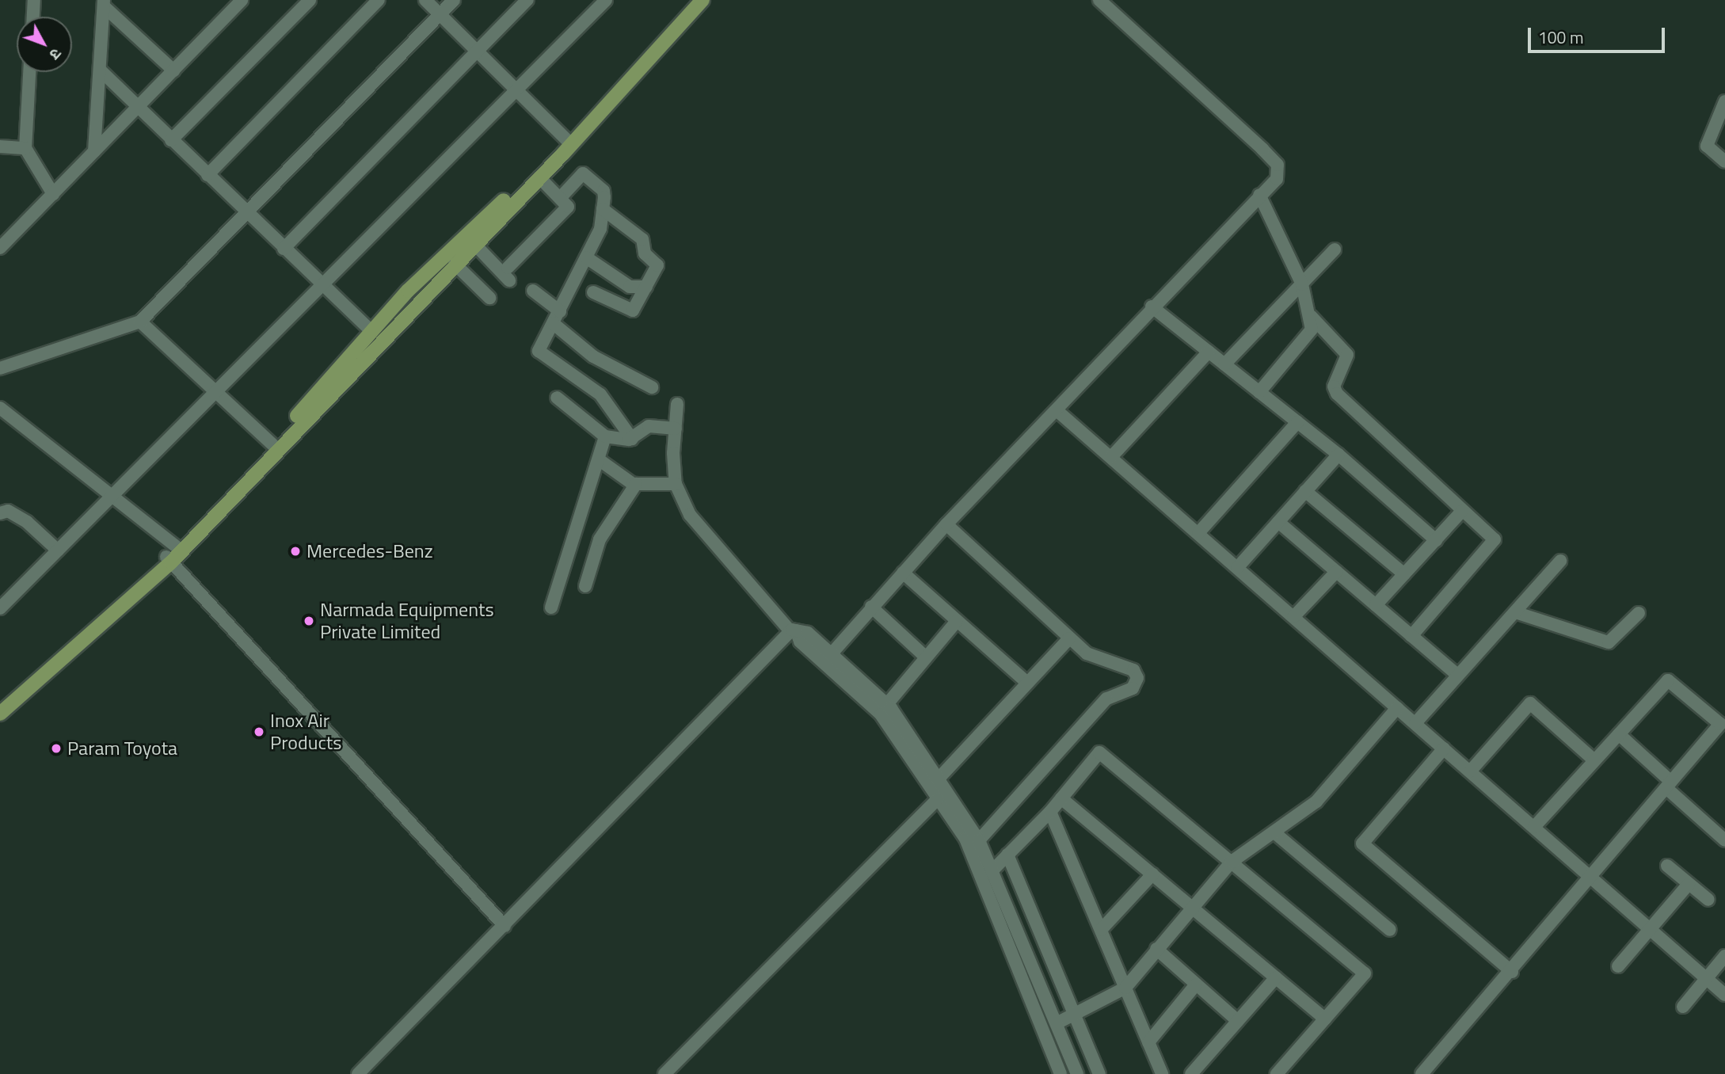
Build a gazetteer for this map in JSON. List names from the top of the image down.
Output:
{
  "places": [
    "Mercedes-Benz",
    "Narmada Equipments Private Limited",
    "Inox Air Products",
    "Param Toyota"
  ],
  "scale_bar": "100 m",
  "north": "bottom right"
}
